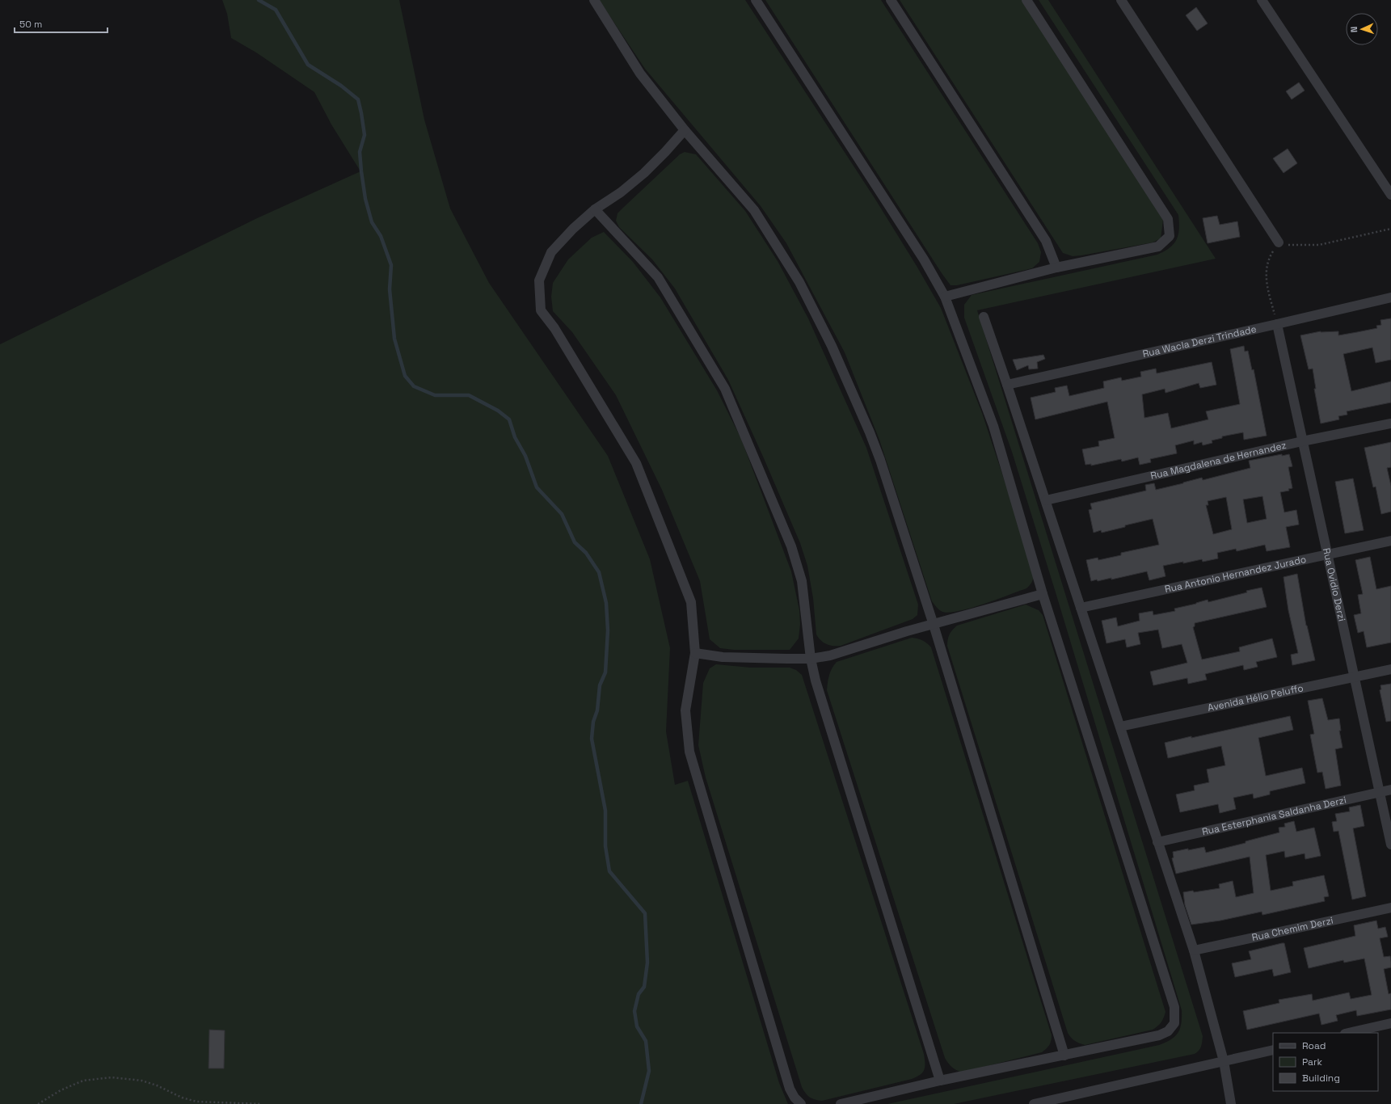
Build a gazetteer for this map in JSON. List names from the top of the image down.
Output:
{
  "streets": {
    "street": [
      "Rua Wacla Derzi Trindade",
      "Rua Magdalena de Hernandez",
      "Rua Antonio Hernandez Jurado",
      "Rua Ovidio Derzi",
      "Avenida Hélio Peluffo",
      "Rua Esterphania Saldanha Derzi",
      "Rua Chemim Derzi"
    ]
  },
  "crossings": [
    ["Rua Wacla Derzi Trindade", "Rua Ovidio Derzi"],
    ["Rua Magdalena de Hernandez", "Rua Ovidio Derzi"],
    ["Rua Antonio Hernandez Jurado", "Rua Ovidio Derzi"],
    ["Rua Ovidio Derzi", "Avenida Hélio Peluffo"],
    ["Rua Ovidio Derzi", "Rua Esterphania Saldanha Derzi"]
  ],
  "legend": ["Road", "Park", "Building"],
  "scale_bar": "50 m",
  "north": "left"
}
